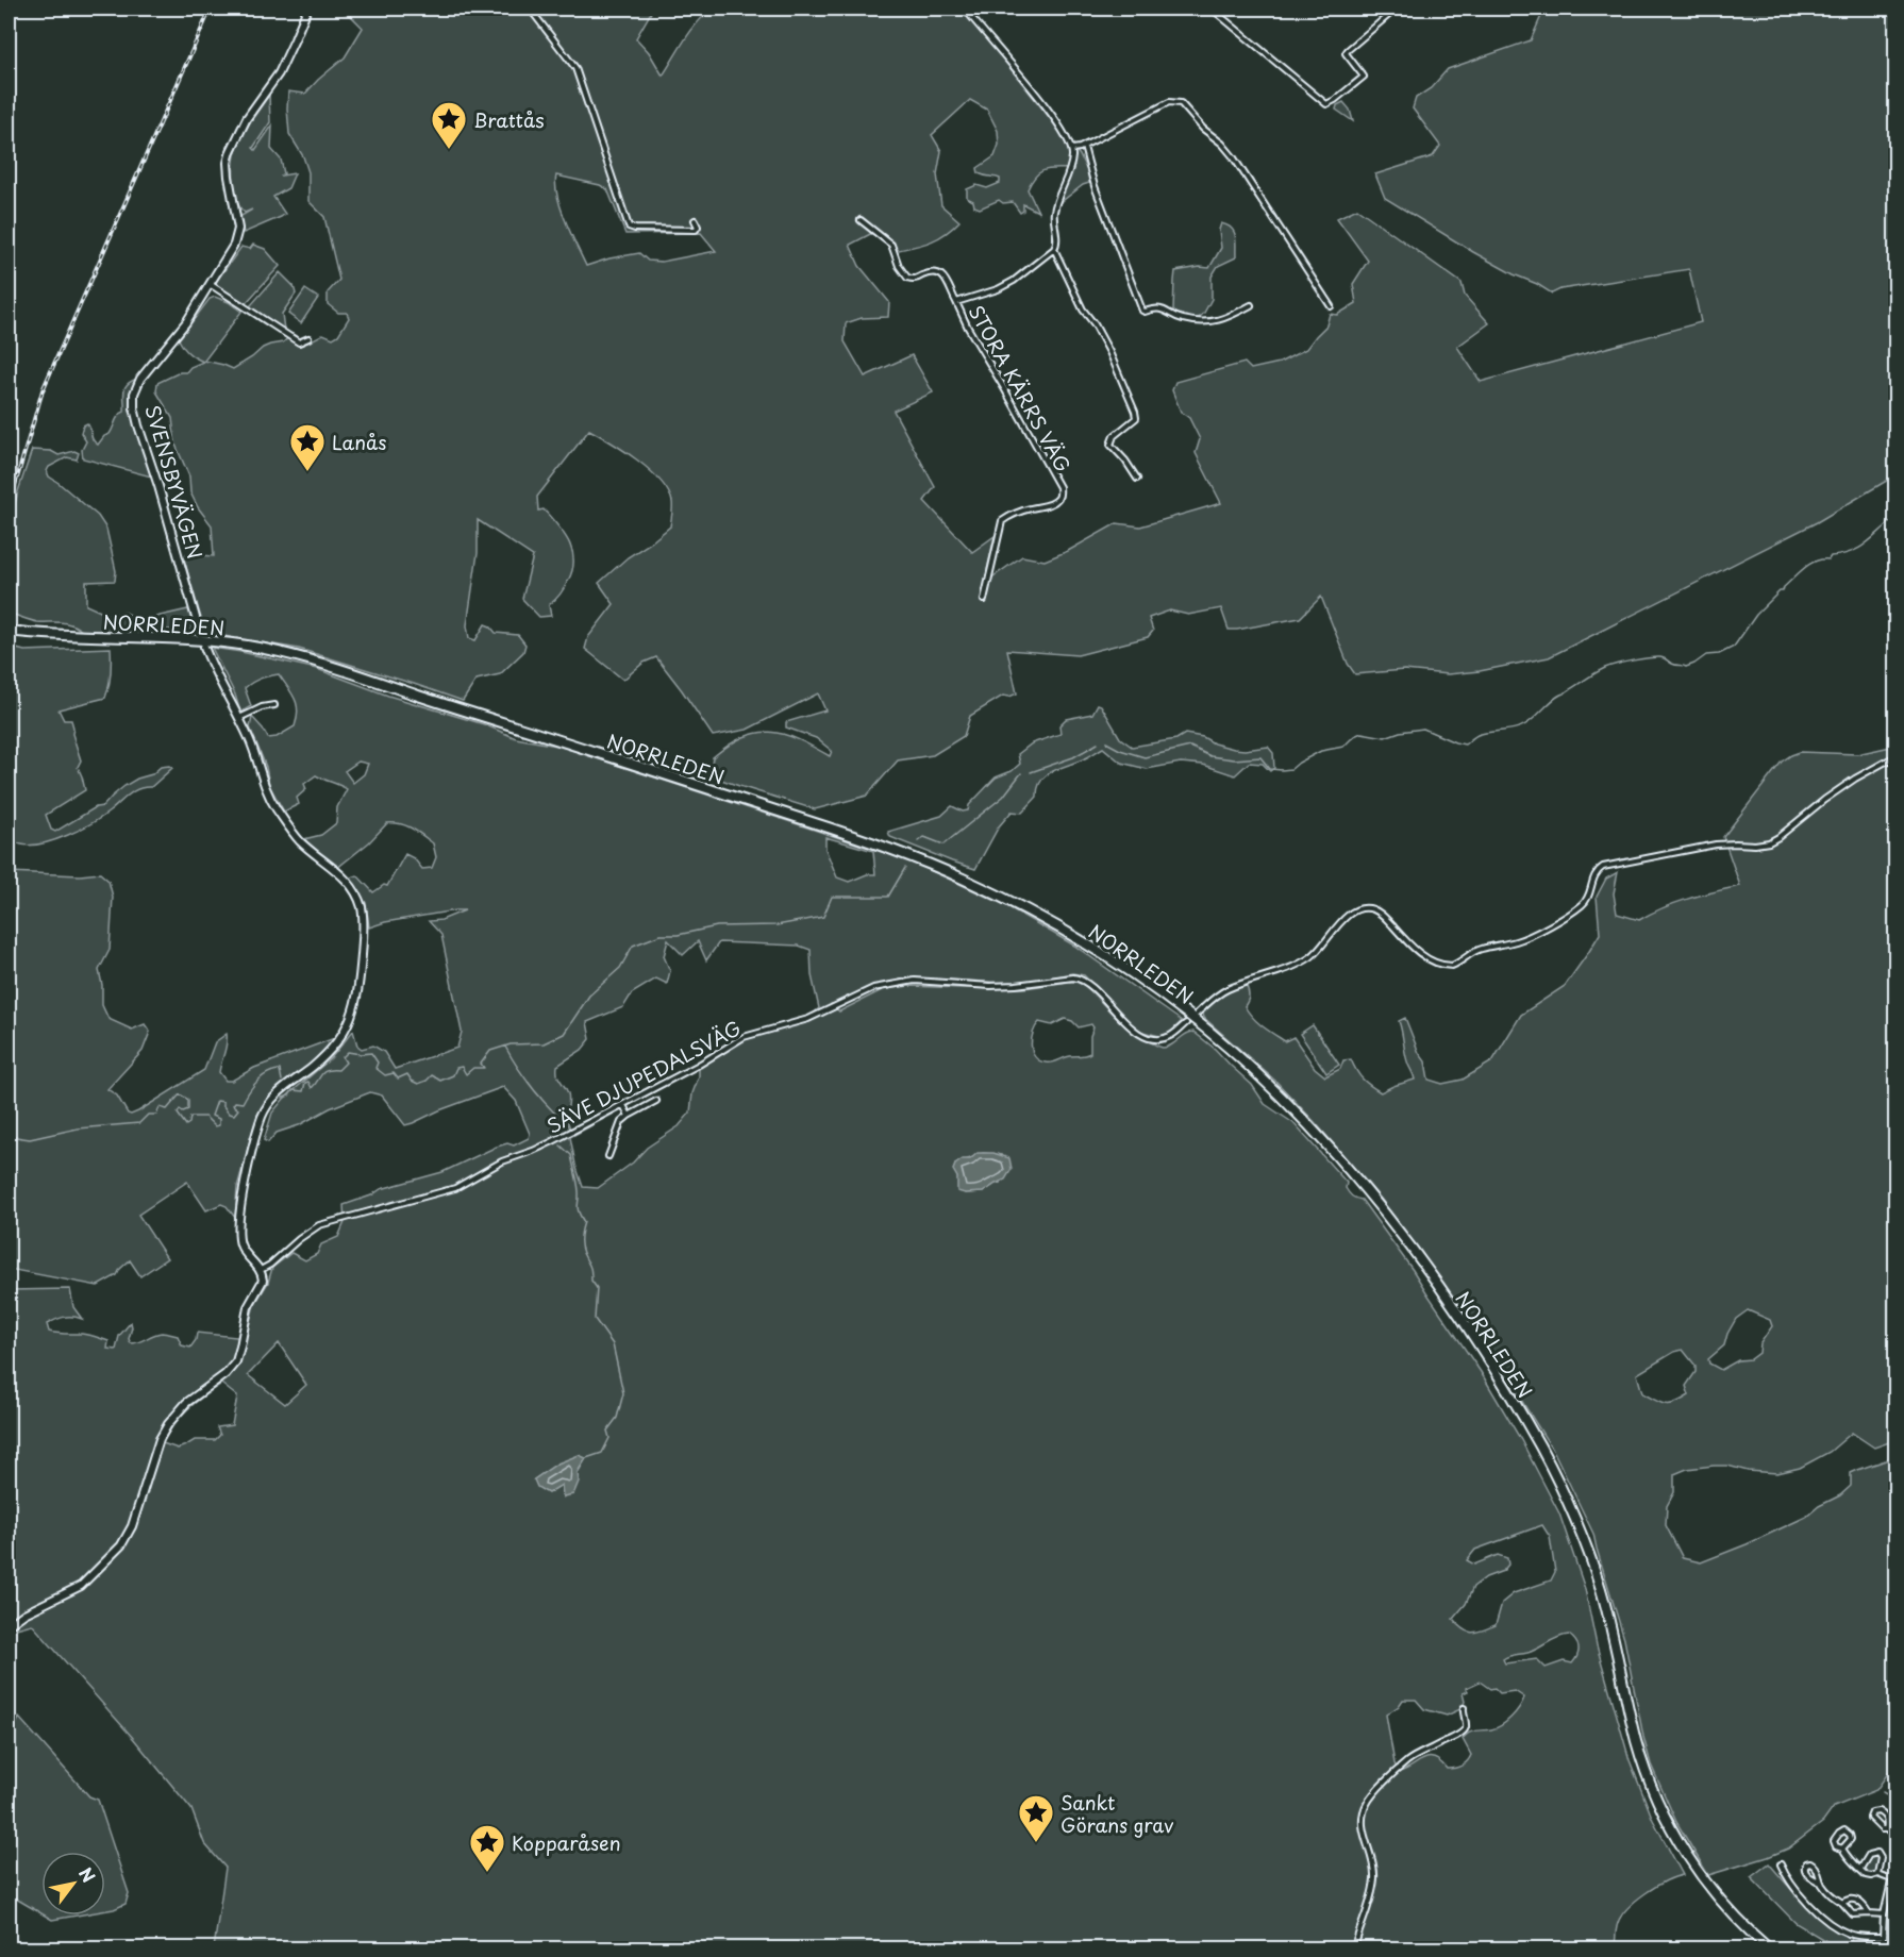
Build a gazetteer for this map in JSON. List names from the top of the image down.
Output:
{
  "streets": {
    "highway": ["NORRLEDEN"],
    "street": ["STORA KÄRRS VÄG", "SVENSBYVÄGEN", "SÄVE DJUPEDALSVÄG"]
  },
  "places": {
    "place": [
      "Brattås",
      "Lanås",
      "Sankt Görans grav",
      "Kopparåsen"
    ]
  },
  "north": "top right"
}
